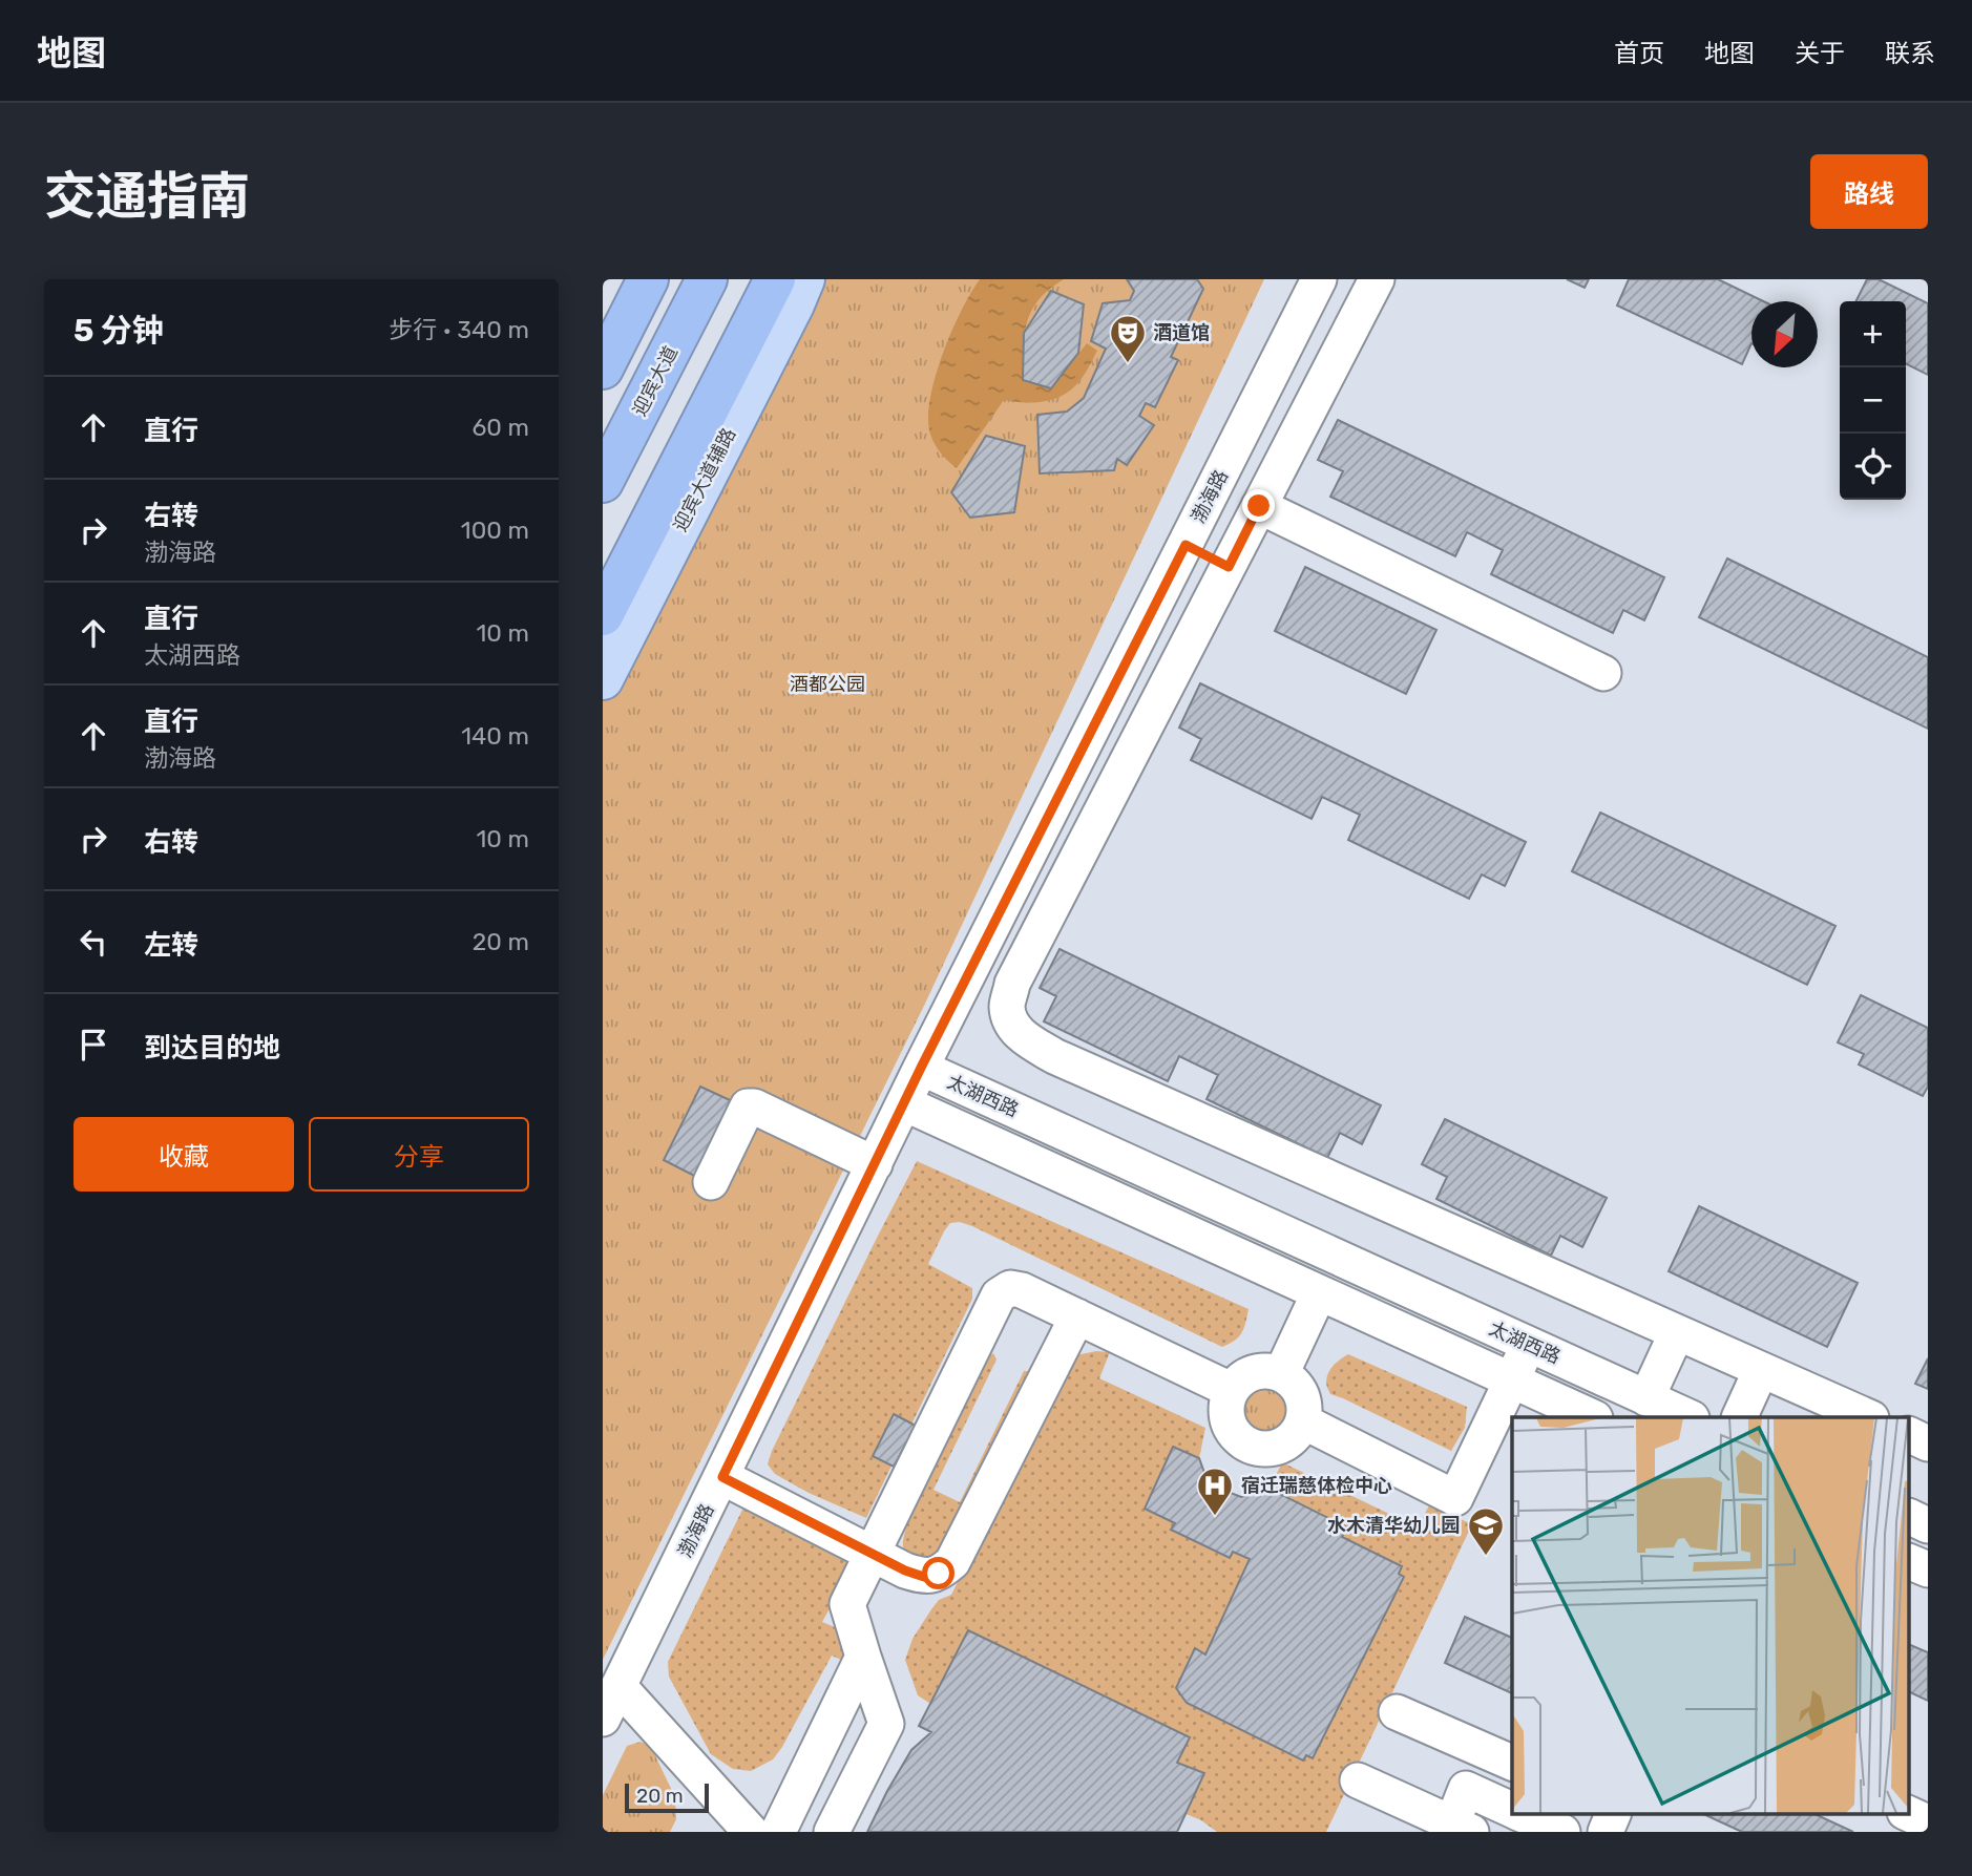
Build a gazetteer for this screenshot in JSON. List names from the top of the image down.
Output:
{
  "streets": {
    "highway": ["迎宾大道"],
    "main road": ["迎宾大道辅路"],
    "street": ["渤海路", "太湖西路"]
  },
  "crossings": [
    ["渤海路", "太湖西路"]
  ],
  "parks": ["酒都公园"],
  "places": {
    "theatre": ["酒道馆"],
    "hospital": ["宿迁瑞慈体检中心"],
    "school or university": ["水木清华幼儿园"]
  },
  "scale_bar": "20 m",
  "north": "bottom left",
  "page": {
    "header": "地图",
    "nav": [
      "首页",
      "地图",
      "关于",
      "联系"
    ],
    "title": "交通指南",
    "buttons": [
      "路线",
      ["收藏", "分享"]
    ],
    "heading": ["5 分钟", "步行 · 340 m"],
    "map_buttons": ["+", "−"],
    "list": [
      ["直行", "60 m"],
      ["右转", "渤海路", "100 m"],
      ["直行", "太湖西路", "10 m"],
      ["直行", "渤海路", "140 m"],
      ["右转", "10 m"],
      ["左转", "20 m"],
      "到达目的地"
    ],
    "scale": "20 m"
  }
}
